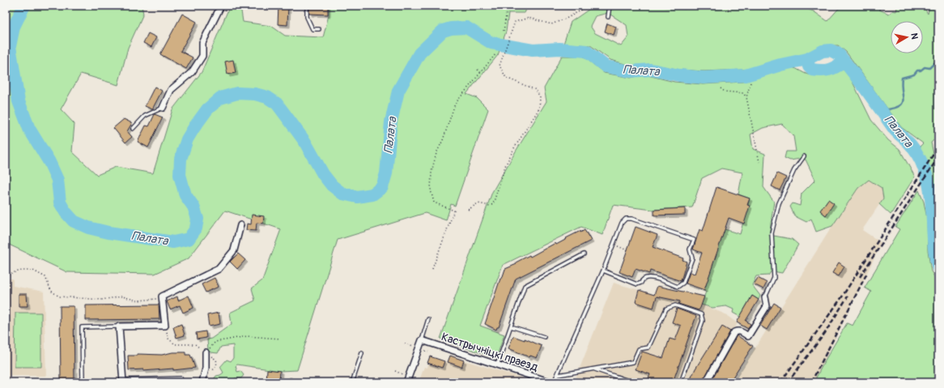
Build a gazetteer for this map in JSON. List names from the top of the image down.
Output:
{
  "streets": {
    "street": ["Кастрычніцкі праезд"]
  },
  "water": ["Палата"],
  "north": "right"
}
